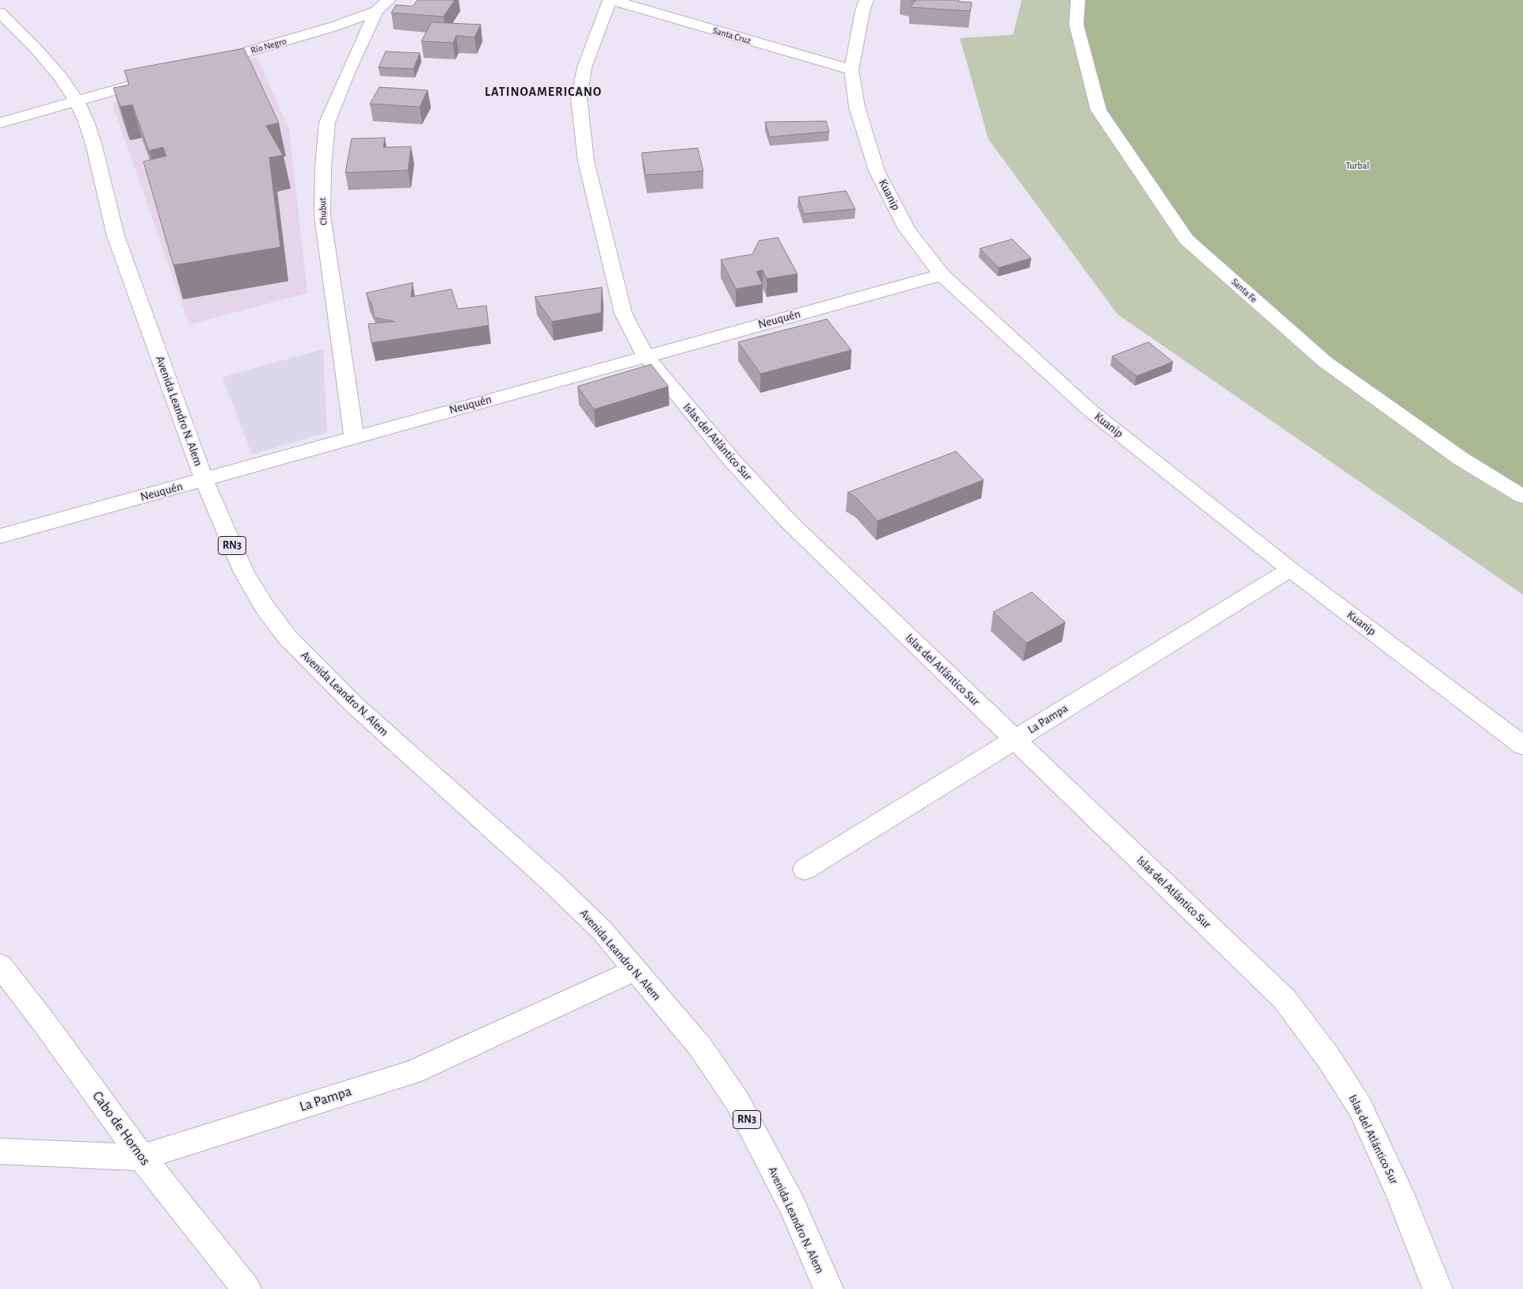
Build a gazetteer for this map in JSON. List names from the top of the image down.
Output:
{
  "streets": {
    "main road": [
      "Santa Cruz",
      "Río Negro",
      "Kuanip",
      "Chubut",
      "Santa Fe",
      "Neuquén",
      "Avenida Leandro N. Alem",
      "Islas del Atlántico Sur",
      "RN3",
      "La Pampa",
      "Cabo de Hornos"
    ]
  },
  "crossings": [
    ["Santa Cruz", "Kuanip"],
    ["Santa Cruz", "Islas del Atlántico Sur"],
    ["Río Negro", "Chubut"],
    ["Kuanip", "Neuquén"],
    ["Kuanip", "La Pampa"],
    ["Chubut", "Neuquén"],
    ["Neuquén", "Avenida Leandro N. Alem"],
    ["Neuquén", "Islas del Atlántico Sur"],
    ["Avenida Leandro N. Alem", "La Pampa"],
    ["Islas del Atlántico Sur", "La Pampa"],
    ["La Pampa", "Cabo de Hornos"]
  ],
  "districts": ["LATINOAMERICANO"],
  "parks": ["Turbal"]
}
